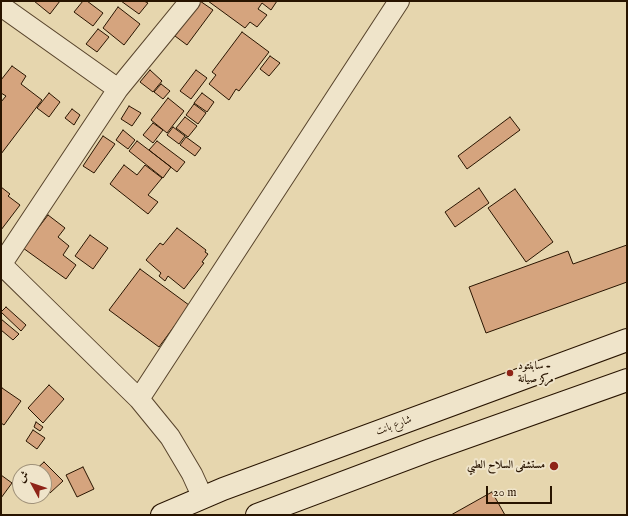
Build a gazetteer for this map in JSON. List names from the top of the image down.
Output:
{
  "streets": {
    "main road": ["شارع بانت"]
  },
  "places": ["سابنتود - مركز صيانة", "مستشفى السلاح الطبي"],
  "scale_bar": "20 m",
  "north": "top left"
}
